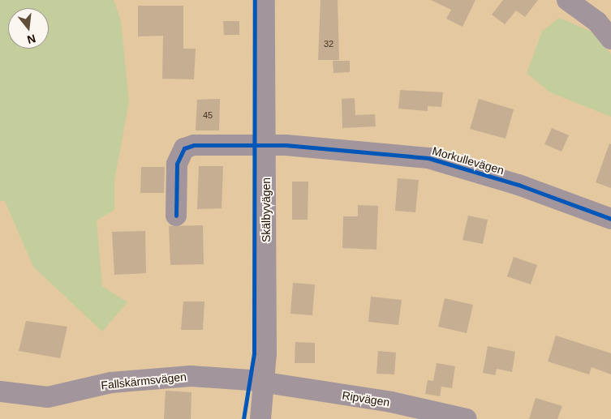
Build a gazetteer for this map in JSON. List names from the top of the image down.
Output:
{
  "streets": {
    "street": [
      "Morkullevägen",
      "Skälbyvägen",
      "Fallskärmsvägen",
      "Ripvägen"
    ]
  },
  "crossings": [
    ["Morkullevägen", "Skälbyvägen"],
    ["Skälbyvägen", "Fallskärmsvägen"],
    ["Skälbyvägen", "Ripvägen"],
    ["Fallskärmsvägen", "Ripvägen"]
  ],
  "house_numbers": ["32", "45"],
  "north": "bottom"
}
